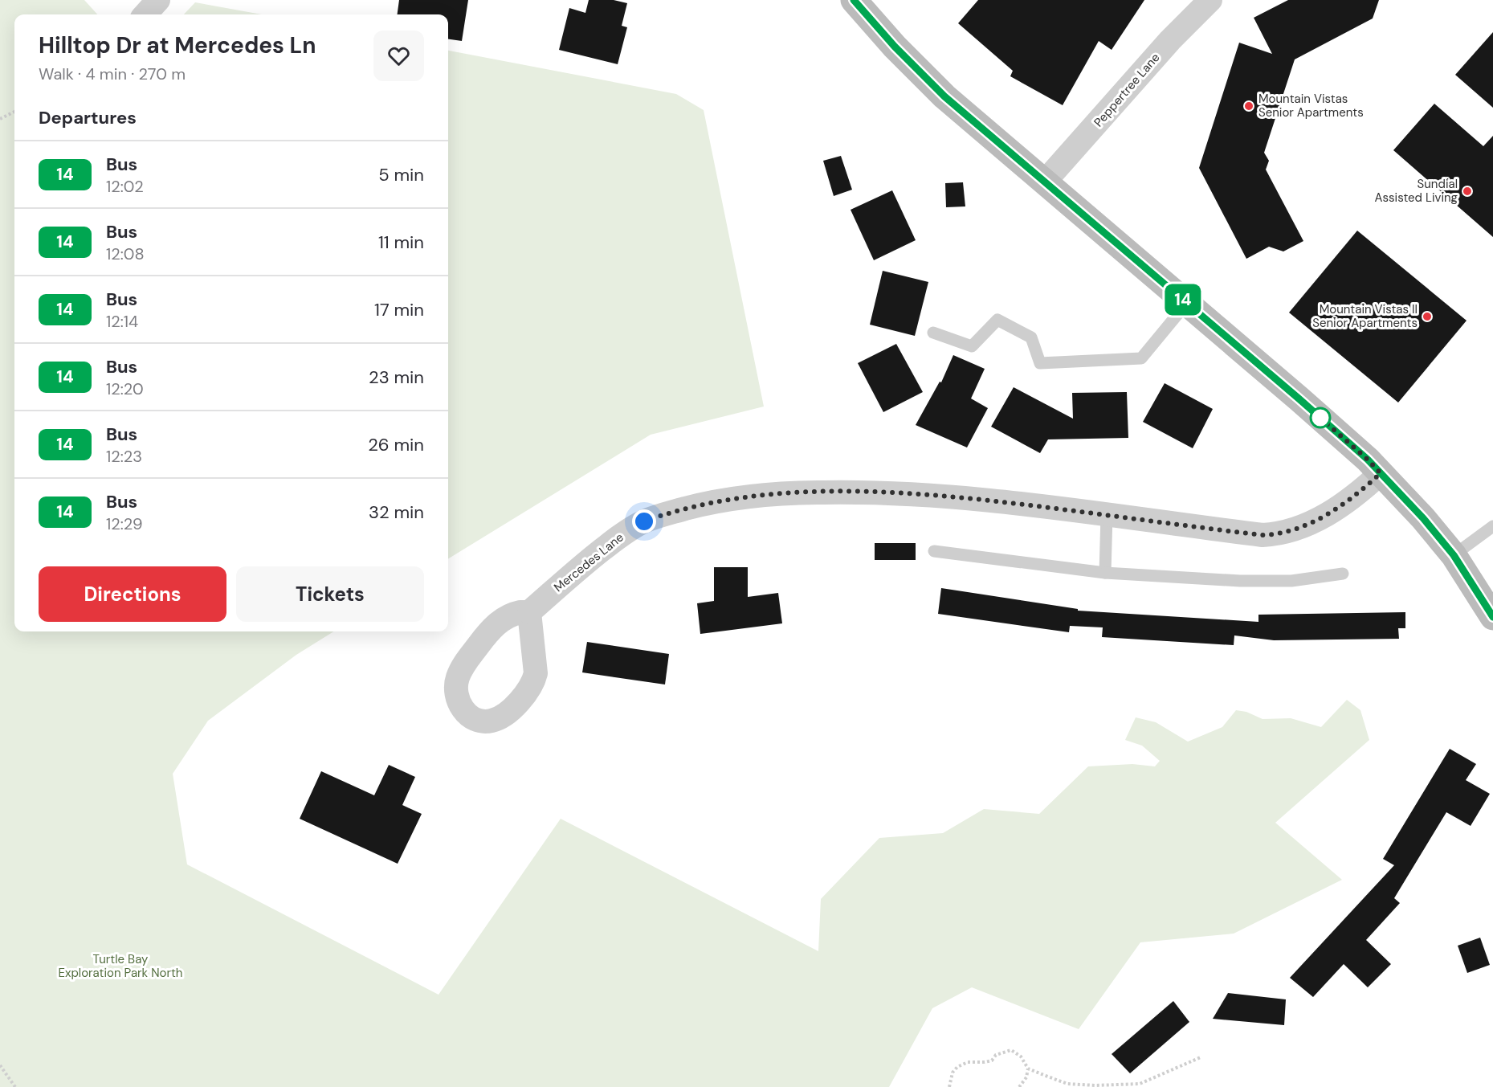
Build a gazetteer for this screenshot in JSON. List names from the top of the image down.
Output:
{
  "streets": {
    "street": ["Peppertree Lane", "Mercedes Lane"]
  },
  "parks": ["Turtle Bay Exploration Park North"],
  "places": ["Mountain Vistas Senior Apartments", "Sundial Assisted Living", "Mountain Vistas II Senior Apartments"],
  "lines": ["bus line 14"],
  "page": {
    "on_map": "14",
    "heading": [
      ["Hilltop Dr at Mercedes Ln", "Walk · 4 min · 270 m"],
      "Departures"
    ],
    "list": [
      {
        "mark": "14",
        "name": "Bus",
        "note": "12:02",
        "value": "5 min"
      },
      {
        "mark": "14",
        "name": "Bus",
        "note": "12:08",
        "value": "11 min"
      },
      {
        "mark": "14",
        "name": "Bus",
        "note": "12:14",
        "value": "17 min"
      },
      {
        "mark": "14",
        "name": "Bus",
        "note": "12:20",
        "value": "23 min"
      },
      {
        "mark": "14",
        "name": "Bus",
        "note": "12:23",
        "value": "26 min"
      },
      {
        "mark": "14",
        "name": "Bus",
        "note": "12:29",
        "value": "32 min"
      }
    ],
    "buttons": ["Directions", "Tickets"]
  }
}
